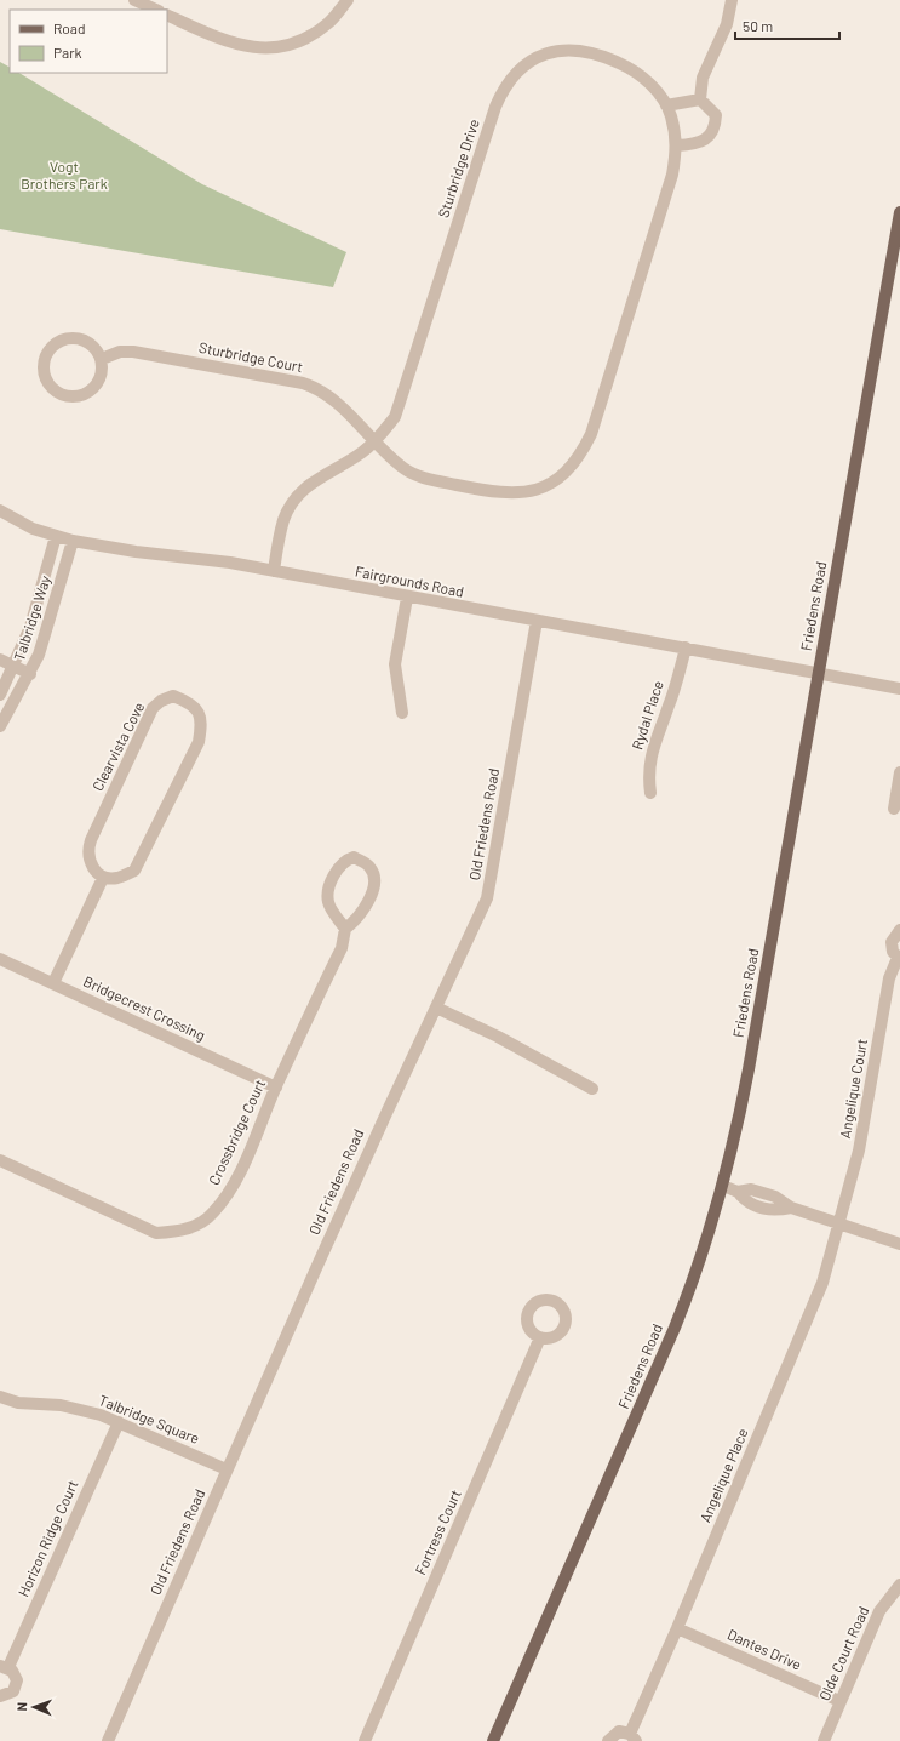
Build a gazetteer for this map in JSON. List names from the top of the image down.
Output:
{
  "streets": {
    "main road": ["Friedens Road"],
    "street": [
      "Sturbridge Drive",
      "Sturbridge Court",
      "Fairgrounds Road",
      "Talbridge Way",
      "Rydal Place",
      "Clearvista Cove",
      "Old Friedens Road",
      "Bridgecrest Crossing",
      "Angelique Court",
      "Crossbridge Court",
      "Talbridge Square",
      "Angelique Place",
      "Fortress Court",
      "Horizon Ridge Court",
      "Dantes Drive",
      "Olde Court Road"
    ]
  },
  "crossings": [
    ["Sturbridge Drive", "Sturbridge Court"],
    ["Sturbridge Drive", "Fairgrounds Road"],
    ["Fairgrounds Road", "Friedens Road"],
    ["Fairgrounds Road", "Talbridge Way"],
    ["Fairgrounds Road", "Rydal Place"],
    ["Fairgrounds Road", "Old Friedens Road"],
    ["Old Friedens Road", "Talbridge Square"],
    ["Bridgecrest Crossing", "Crossbridge Court"],
    ["Angelique Court", "Angelique Place"],
    ["Talbridge Square", "Horizon Ridge Court"],
    ["Angelique Place", "Dantes Drive"],
    ["Dantes Drive", "Olde Court Road"]
  ],
  "parks": ["Vogt Brothers Park"],
  "legend": ["Road", "Park"],
  "scale_bar": "50 m",
  "north": "left"
}
